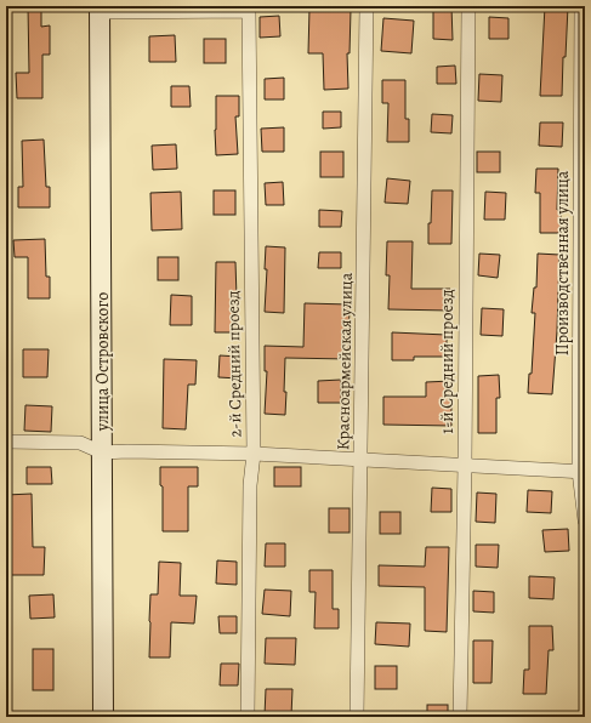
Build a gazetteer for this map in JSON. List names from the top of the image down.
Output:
{
  "streets": {
    "street": [
      "Производственная улица",
      "улица Островского",
      "Красноармейская улица",
      "1-й Средний проезд",
      "2-й Средний проезд"
    ]
  },
  "crossings": [
    ["улица Островского", "2-й Средний проезд"]
  ]
}
